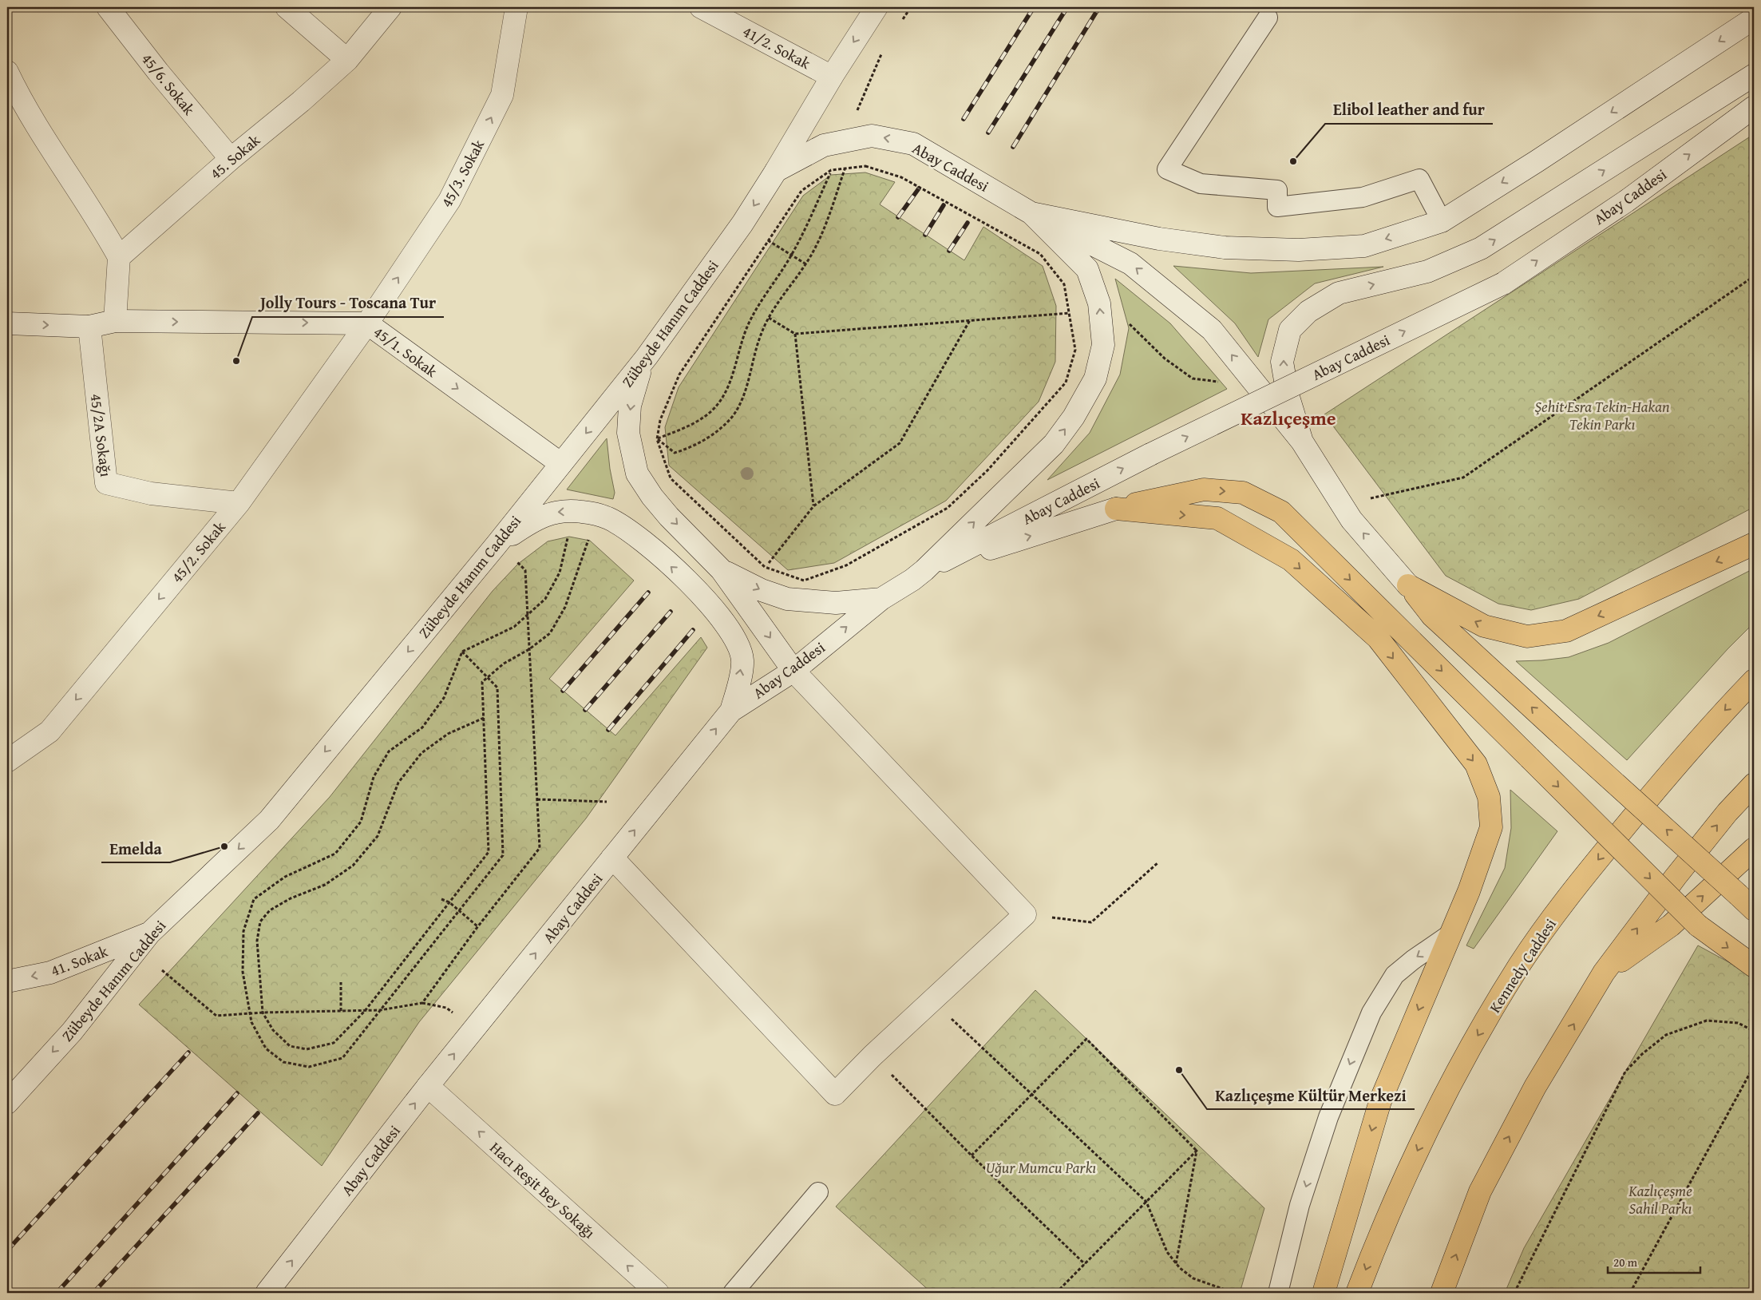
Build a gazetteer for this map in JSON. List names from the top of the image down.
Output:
{
  "streets": {
    "highway": ["Kennedy Caddesi"],
    "main road": [
      "41/2. Sokak",
      "45/6. Sokak",
      "45. Sokak",
      "Abay Caddesi",
      "45/3. Sokak",
      "Zübeyde Hanım Caddesi",
      "45/1. Sokak",
      "45/2A Sokağı",
      "45/2. Sokak",
      "41. Sokak",
      "Hacı Reşit Bey Sokağı"
    ]
  },
  "crossings": [
    ["41/2. Sokak", "Zübeyde Hanım Caddesi"],
    ["45/6. Sokak", "45. Sokak"],
    ["Abay Caddesi", "Zübeyde Hanım Caddesi"],
    ["Abay Caddesi", "Hacı Reşit Bey Sokağı"],
    ["45/3. Sokak", "45/1. Sokak"],
    ["45/3. Sokak", "45/2. Sokak"],
    ["Zübeyde Hanım Caddesi", "45/1. Sokak"],
    ["Zübeyde Hanım Caddesi", "41. Sokak"],
    ["45/1. Sokak", "45/2A Sokağı"],
    ["45/1. Sokak", "45/2. Sokak"],
    ["45/2A Sokağı", "45/2. Sokak"]
  ],
  "one_way": [
    "45/3. Sokak",
    "Zübeyde Hanım Caddesi",
    "45/1. Sokak",
    "45/2. Sokak",
    "41. Sokak",
    "Hacı Reşit Bey Sokağı"
  ],
  "districts": ["Kazlıçeşme"],
  "parks": ["Şehit Esra Tekin-Hakan Tekin Parkı", "Uğur Mumcu Parkı", "Kazlıçeşme Sahil Parkı"],
  "places": [
    "Elibol leather and fur",
    "Jolly Tours - Toscana Tur",
    "Emelda",
    "Kazlıçeşme Kültür Merkezi"
  ],
  "scale_bar": "20 m"
}
